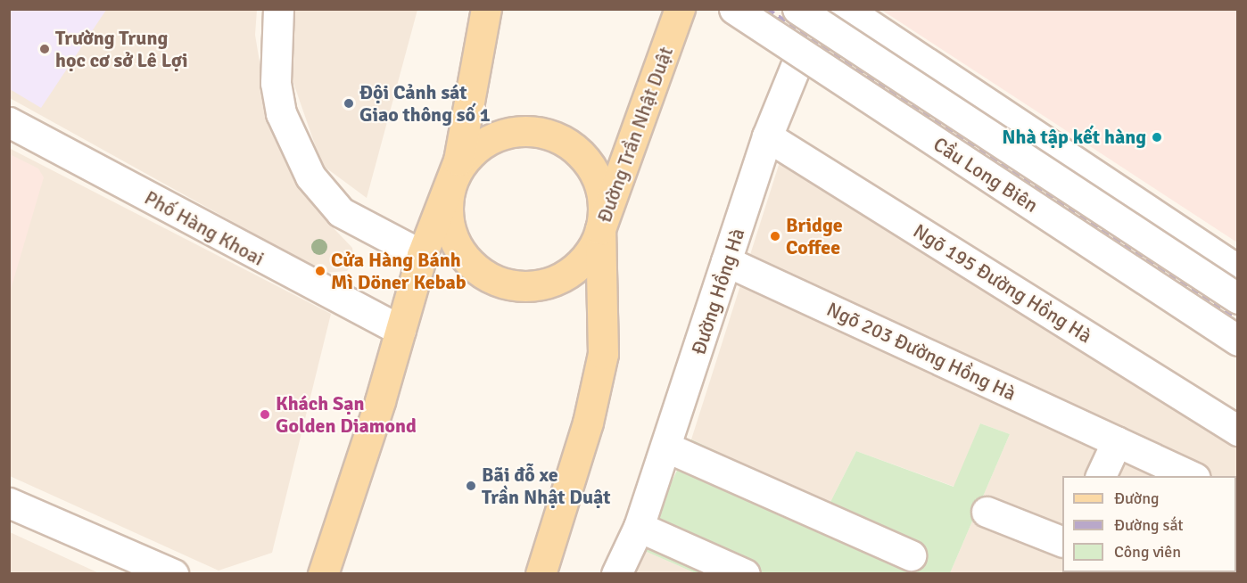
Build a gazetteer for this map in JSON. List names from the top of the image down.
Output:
{
  "streets": {
    "main road": ["Đường Trần Nhật Duật"],
    "street": [
      "Cầu Long Biên",
      "Phố Hàng Khoai",
      "Ngõ 195 Đường Hồng Hà",
      "Đường Hồng Hà",
      "Ngõ 203 Đường Hồng Hà"
    ]
  },
  "crossings": [
    ["Ngõ 195 Đường Hồng Hà", "Đường Hồng Hà"],
    ["Đường Hồng Hà", "Ngõ 203 Đường Hồng Hà"]
  ],
  "places": [
    "Trường Trung học cơ sở Lê Lợi",
    "Đội Cảnh sát Giao thông số 1",
    "Nhà tập kết hàng",
    "Bridge Coffee",
    "Cửa Hàng Bánh Mì Döner Kebab",
    "Khách Sạn Golden Diamond",
    "Bãi đỗ xe Trần Nhật Duật"
  ],
  "legend": ["Đường", "Đường sắt", "Công viên"]
}
